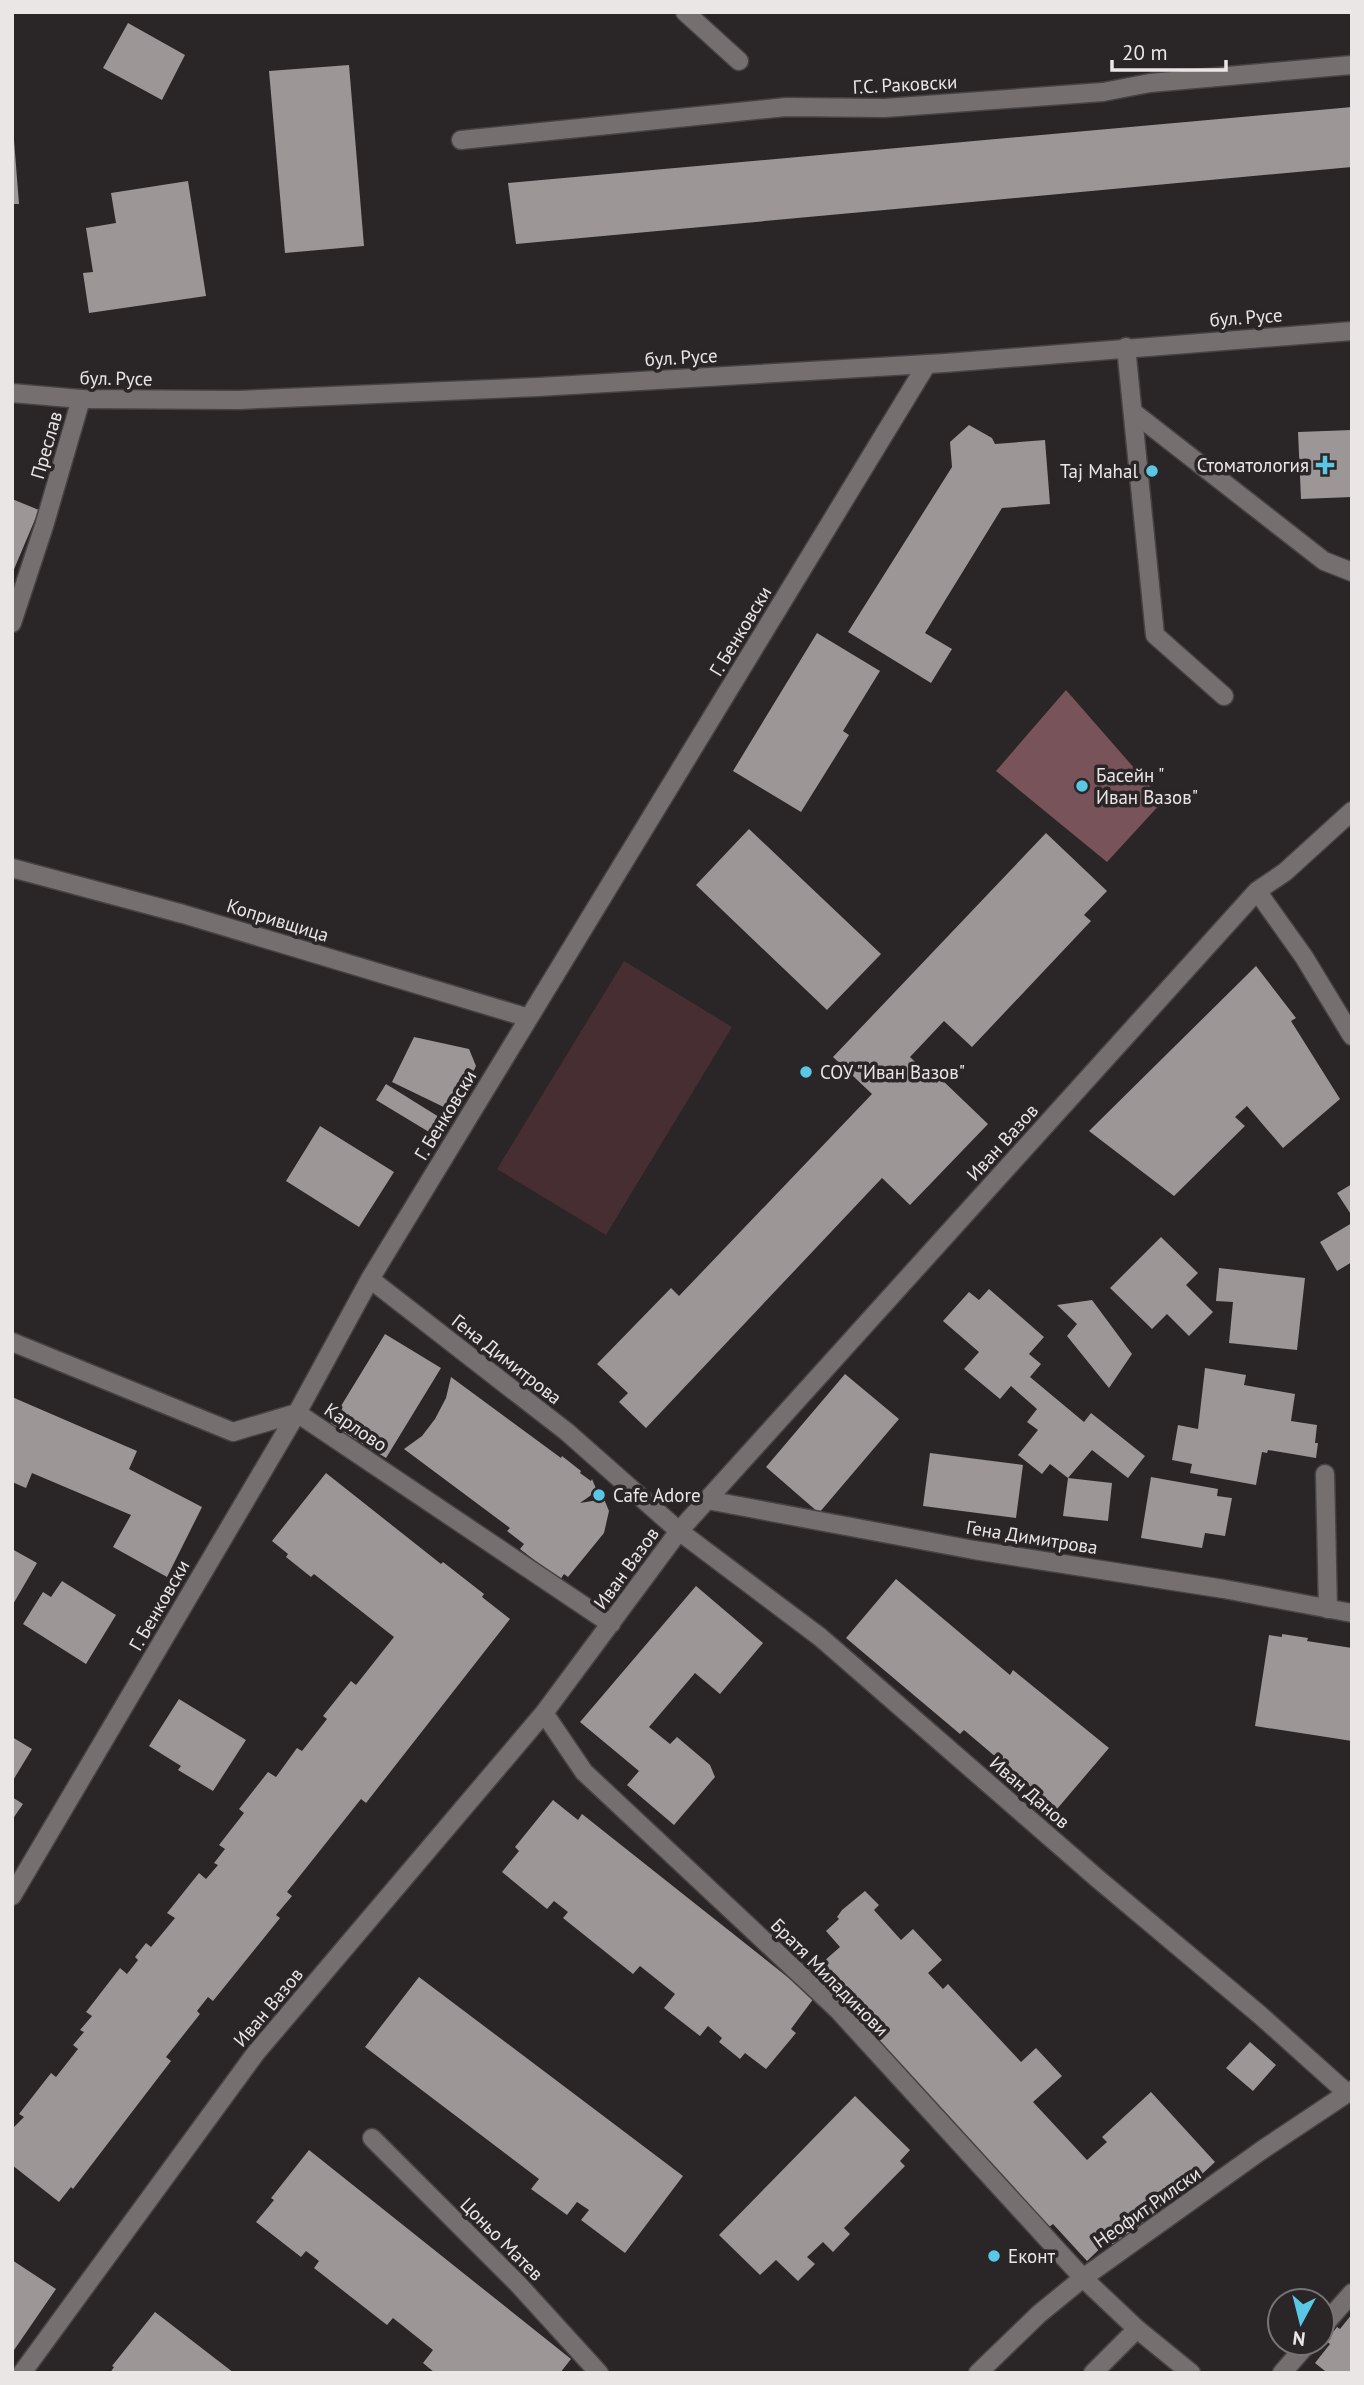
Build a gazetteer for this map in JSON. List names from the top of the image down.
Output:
{
  "streets": {
    "street": [
      "Г.С. Раковски",
      "бул. Русе",
      "Преслав",
      "Г. Бенковски",
      "Копривщица",
      "Иван Вазов",
      "Гена Димитрова",
      "Карлово",
      "Иван Данов",
      "Братя Миладинови",
      "Неофит Рилски",
      "Цоньо Матев"
    ]
  },
  "crossings": [
    ["бул. Русе", "Преслав"],
    ["бул. Русе", "Г. Бенковски"],
    ["Г. Бенковски", "Копривщица"],
    ["Г. Бенковски", "Гена Димитрова"],
    ["Г. Бенковски", "Карлово"],
    ["Иван Вазов", "Гена Димитрова"],
    ["Иван Вазов", "Карлово"],
    ["Иван Вазов", "Иван Данов"],
    ["Иван Вазов", "Братя Миладинови"],
    ["Гена Димитрова", "Иван Данов"],
    ["Иван Данов", "Неофит Рилски"],
    ["Братя Миладинови", "Неофит Рилски"]
  ],
  "places": {
    "health": ["Стоматология"],
    "other": [
      "Taj Mahal",
      "Басейн \" Иван Вазов\"",
      "СОУ \"Иван Вазов\"",
      "Cafe Adore",
      "Еконт"
    ]
  },
  "scale_bar": "20 m",
  "north": "bottom"
}
